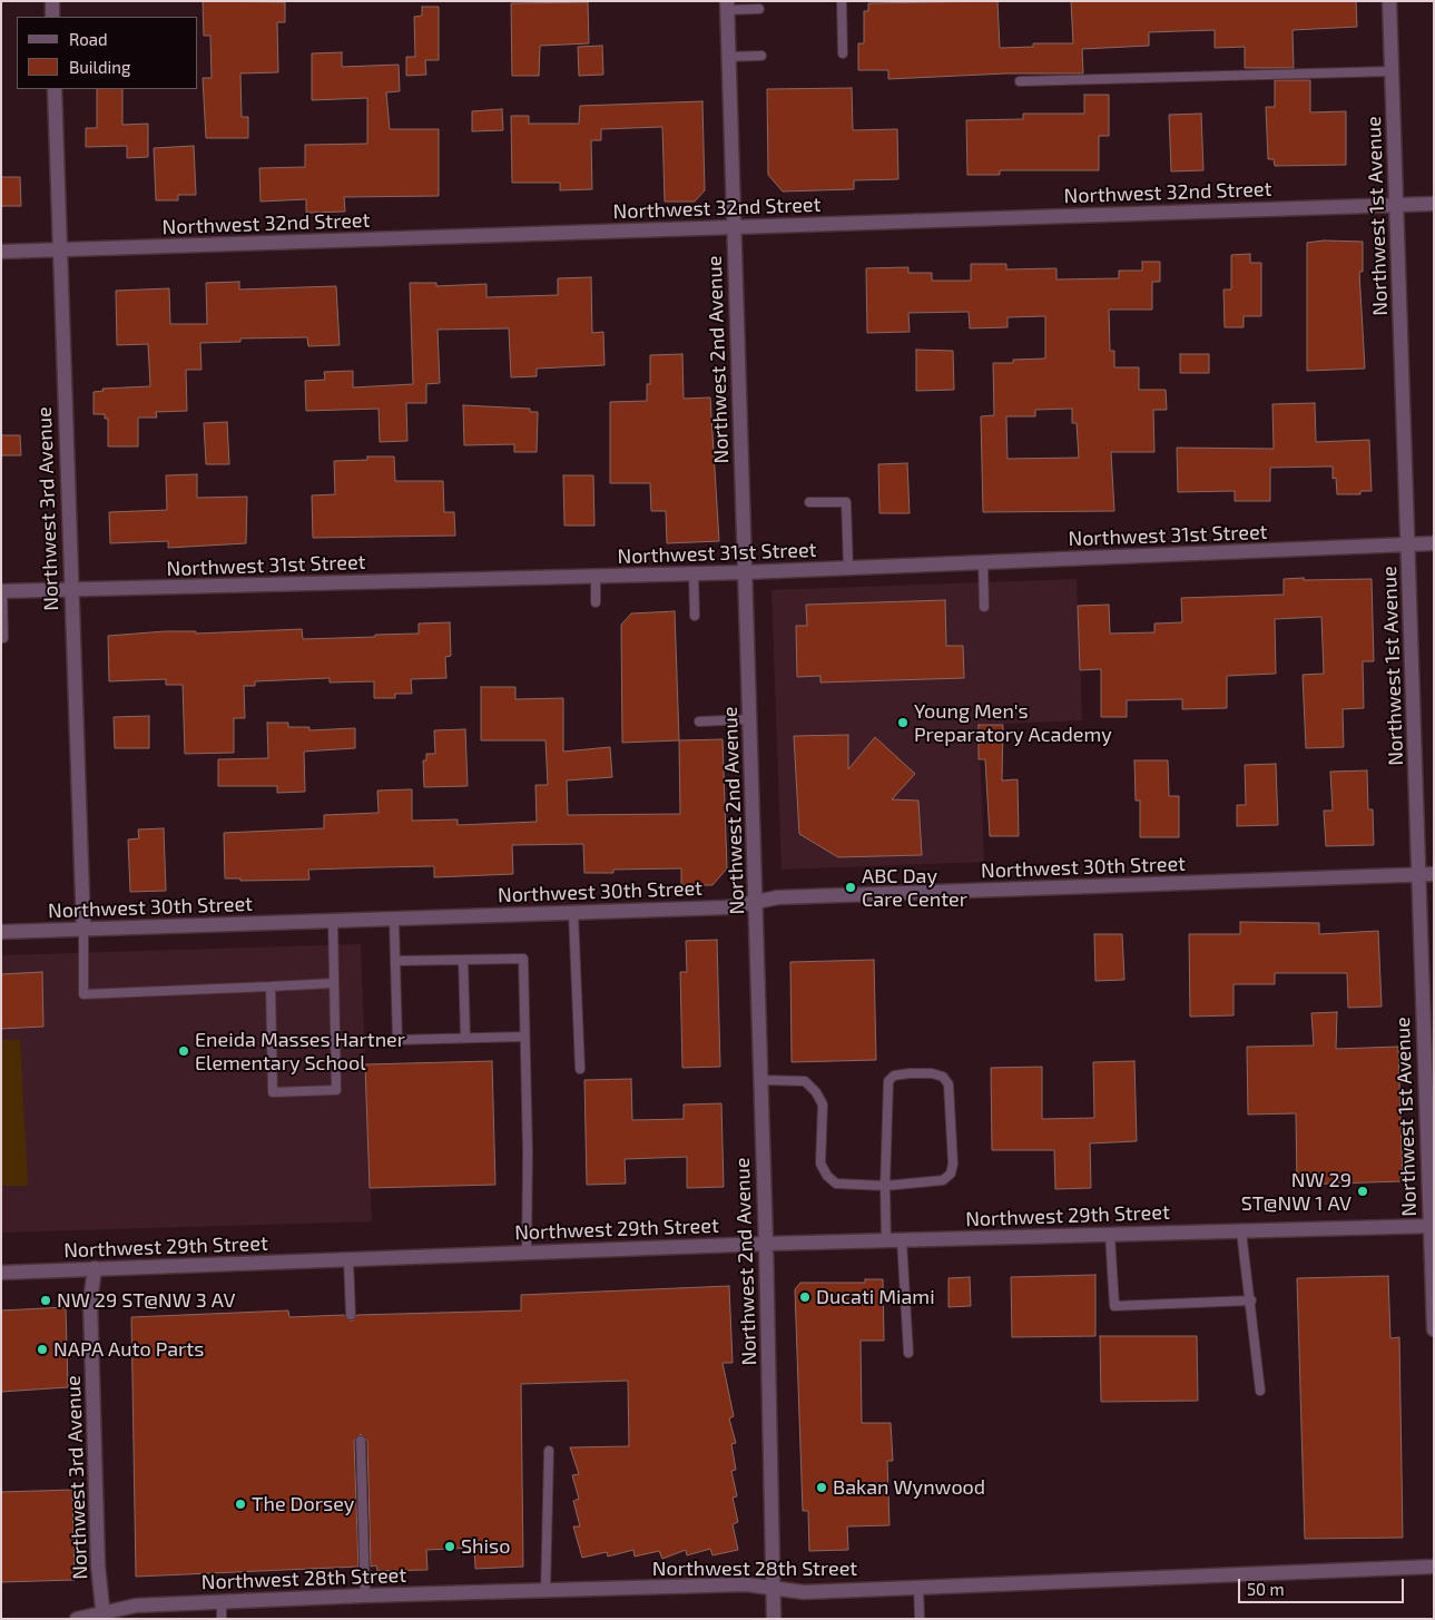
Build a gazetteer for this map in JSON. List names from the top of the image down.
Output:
{
  "streets": {
    "street": [
      "Northwest 32nd Street",
      "Northwest 1st Avenue",
      "Northwest 2nd Avenue",
      "Northwest 3rd Avenue",
      "Northwest 31st Street",
      "Northwest 30th Street",
      "Northwest 29th Street",
      "Northwest 28th Street"
    ]
  },
  "crossings": [
    ["Northwest 32nd Street", "Northwest 1st Avenue"],
    ["Northwest 32nd Street", "Northwest 2nd Avenue"],
    ["Northwest 32nd Street", "Northwest 3rd Avenue"],
    ["Northwest 1st Avenue", "Northwest 31st Street"],
    ["Northwest 1st Avenue", "Northwest 30th Street"],
    ["Northwest 1st Avenue", "Northwest 29th Street"],
    ["Northwest 2nd Avenue", "Northwest 31st Street"],
    ["Northwest 2nd Avenue", "Northwest 30th Street"],
    ["Northwest 2nd Avenue", "Northwest 29th Street"],
    ["Northwest 2nd Avenue", "Northwest 28th Street"],
    ["Northwest 3rd Avenue", "Northwest 31st Street"],
    ["Northwest 3rd Avenue", "Northwest 30th Street"],
    ["Northwest 3rd Avenue", "Northwest 29th Street"],
    ["Northwest 3rd Avenue", "Northwest 28th Street"]
  ],
  "places": [
    "Young Men's Preparatory Academy",
    "ABC Day Care Center",
    "Eneida Masses Hartner Elementary School",
    "NW 29 ST@NW 1 AV",
    "Ducati Miami",
    "NW 29 ST@NW 3 AV",
    "NAPA Auto Parts",
    "Bakan Wynwood",
    "The Dorsey",
    "Shiso"
  ],
  "legend": ["Road", "Building"],
  "scale_bar": "50 m"
}
